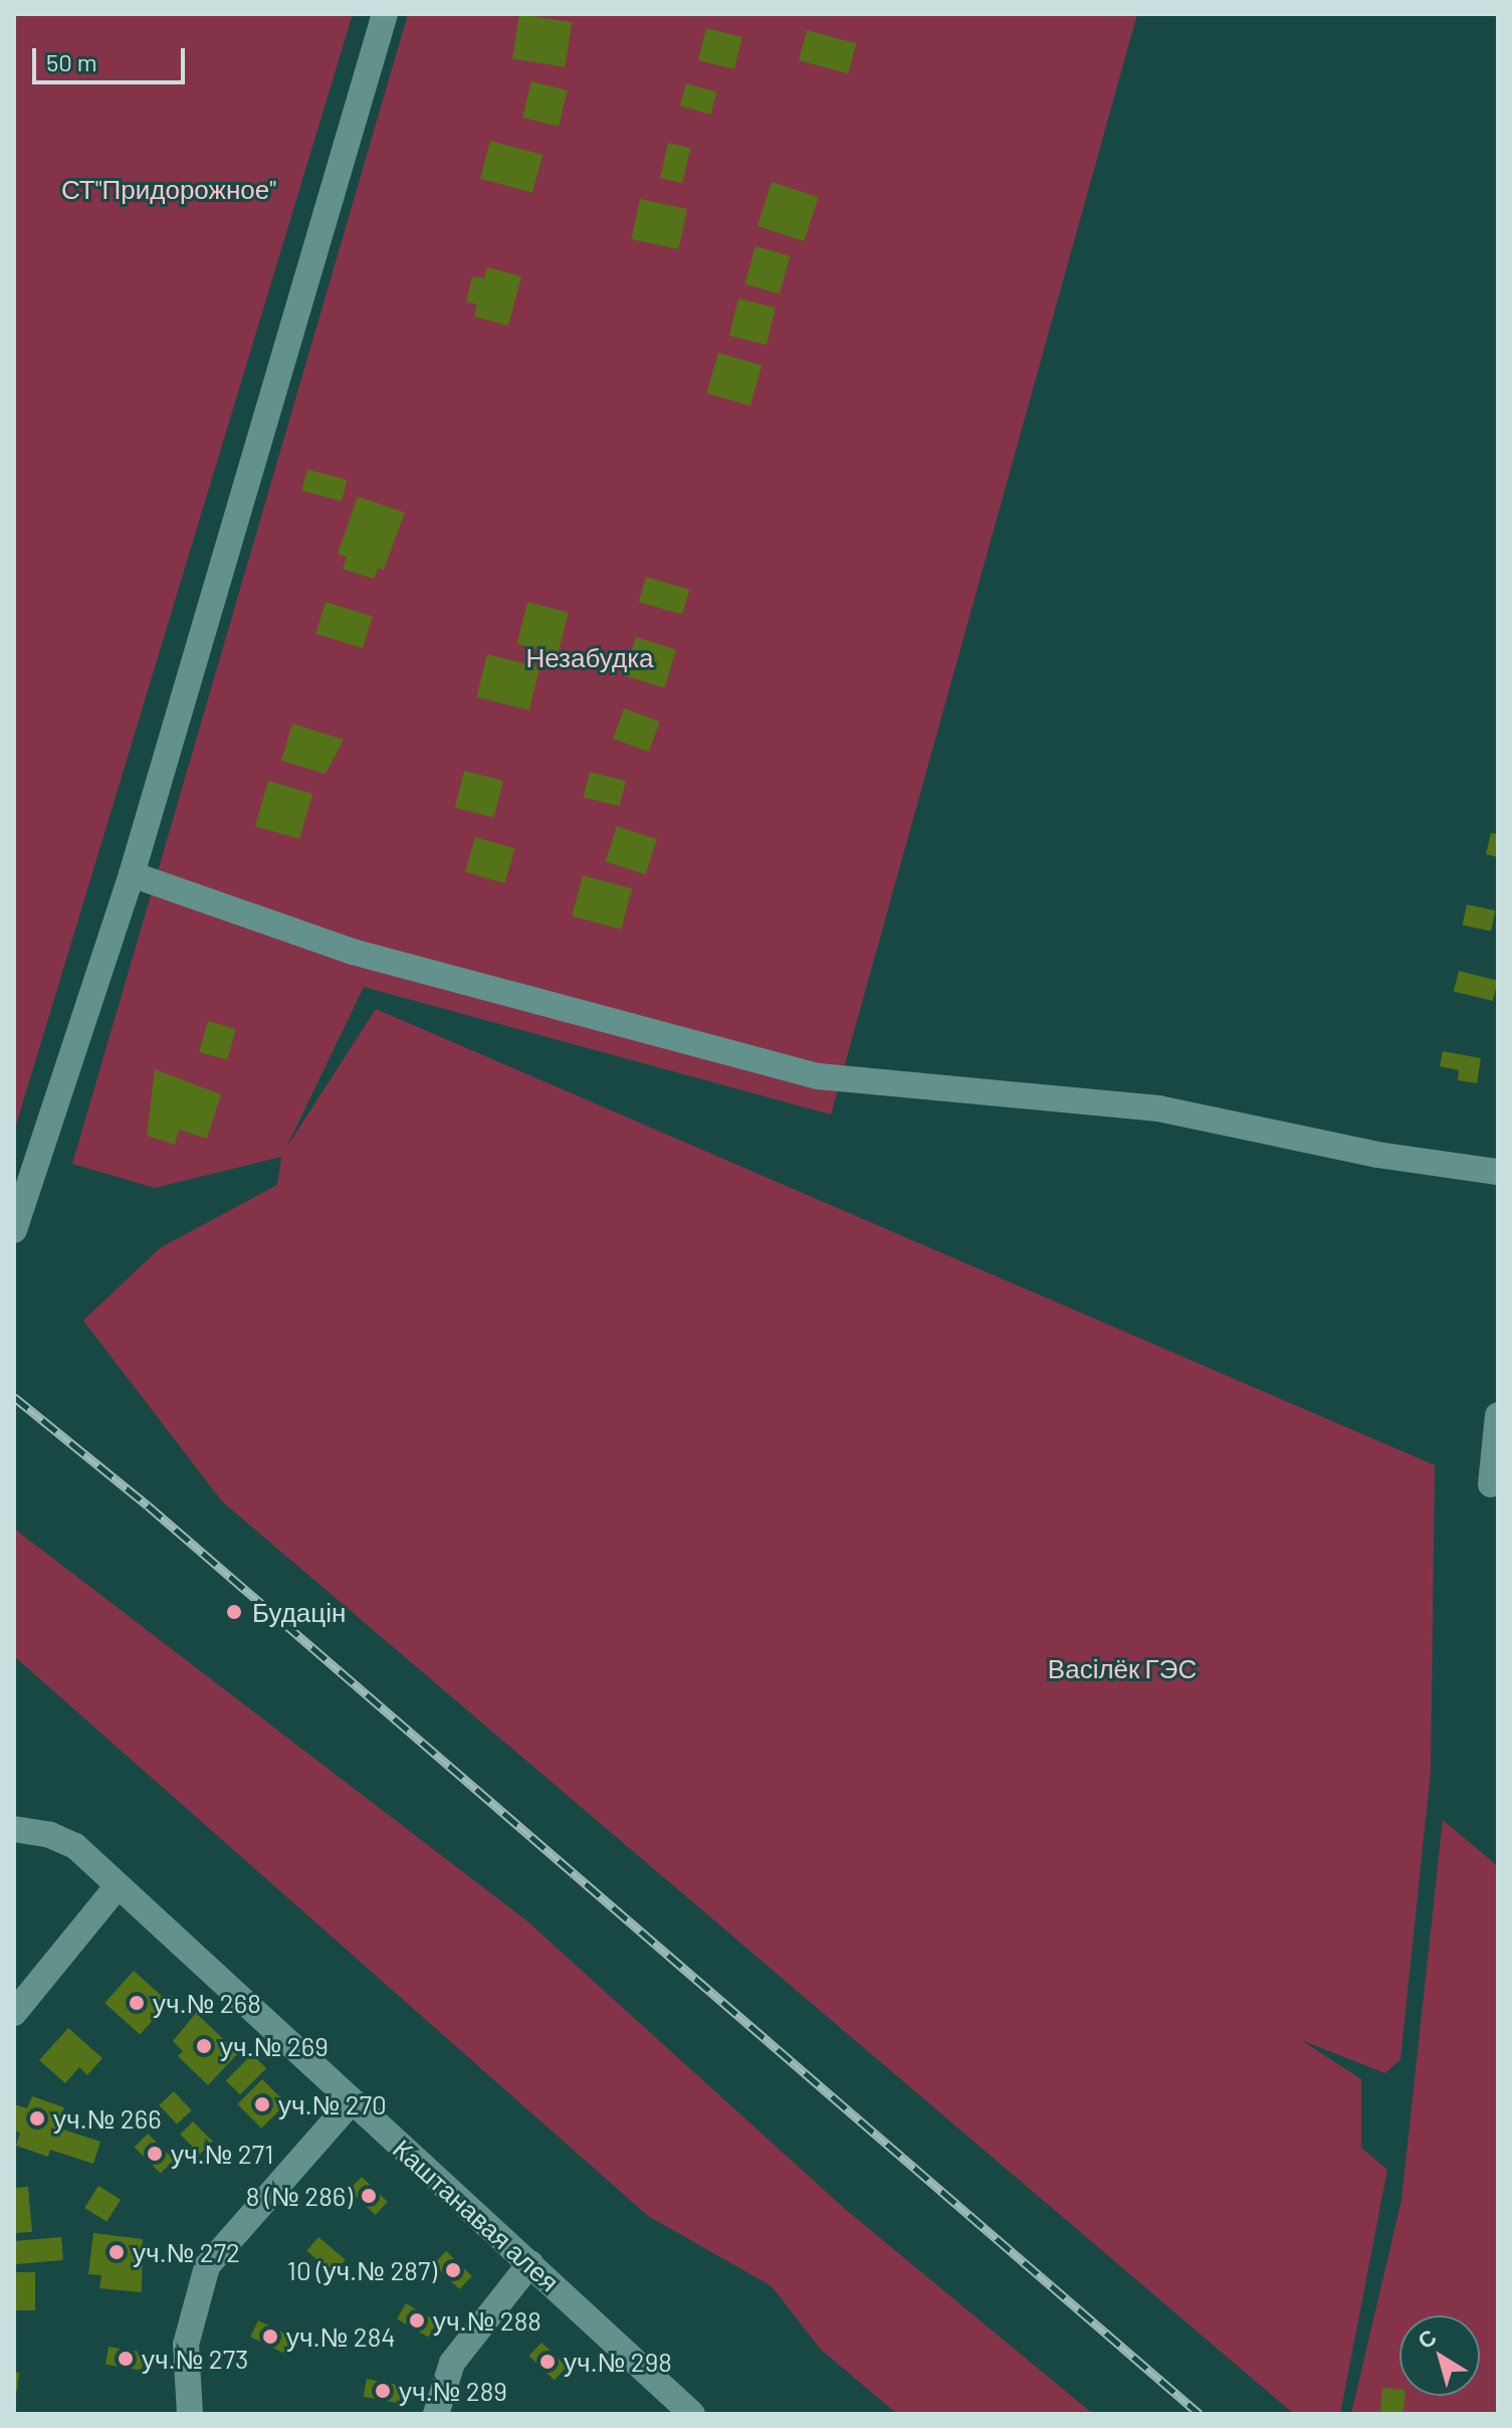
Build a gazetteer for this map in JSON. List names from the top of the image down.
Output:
{
  "streets": {
    "street": ["Каштанавая алея"]
  },
  "parks": ["СТ\"Придорожное\"", "Незабудка", "Васілёк ГЭС"],
  "places": [
    "Будацін",
    "уч.№ 268",
    "уч.№ 269",
    "уч.№ 270",
    "уч.№ 266",
    "уч.№ 271",
    "8 (№ 286)",
    "уч.№ 272",
    "10 (уч.№ 287)",
    "уч.№ 288",
    "уч.№ 284",
    "уч.№ 273",
    "уч.№ 298",
    "уч.№ 289"
  ],
  "scale_bar": "50 m",
  "north": "top left"
}
